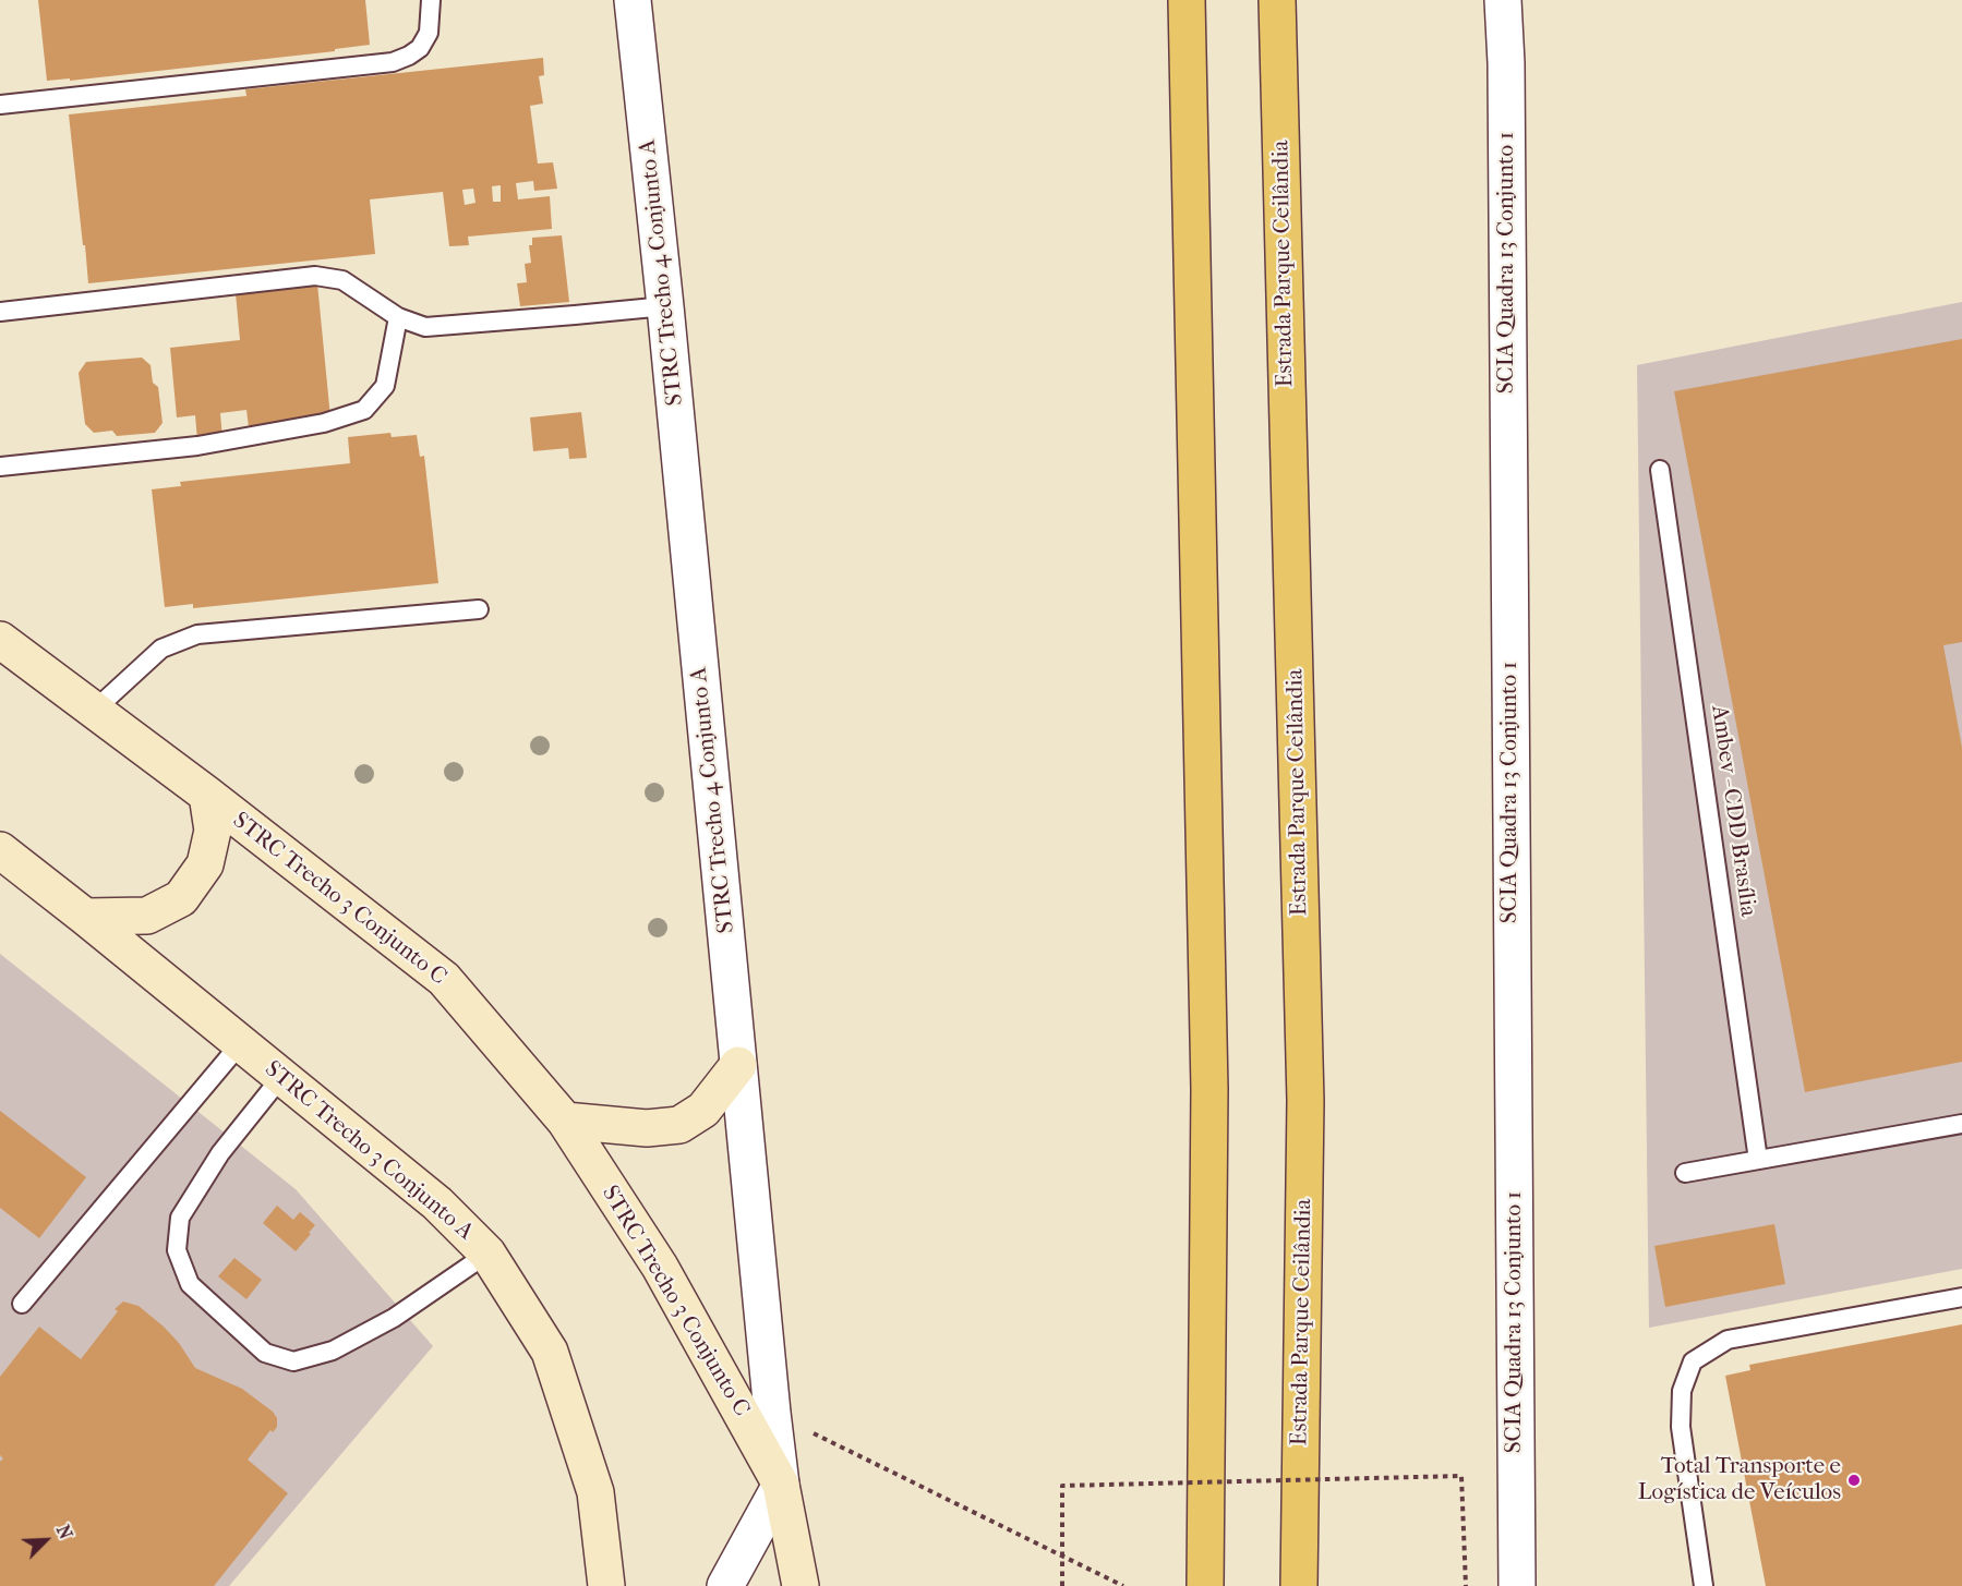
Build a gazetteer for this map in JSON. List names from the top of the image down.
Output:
{
  "streets": {
    "highway": ["Estrada Parque Ceilândia"],
    "main road": ["STRC Trecho 3 Conjunto C", "STRC Trecho 3 Conjunto A"],
    "street": ["SCIA Quadra 13 Conjunto 1", "STRC Trecho 4 Conjunto A"],
    "lane": ["Ambev - CDD Brasília"]
  },
  "crossings": [
    ["STRC Trecho 4 Conjunto A", "STRC Trecho 3 Conjunto C"]
  ],
  "places": ["Total Transporte e Logística de Veículos"],
  "north": "top right"
}
